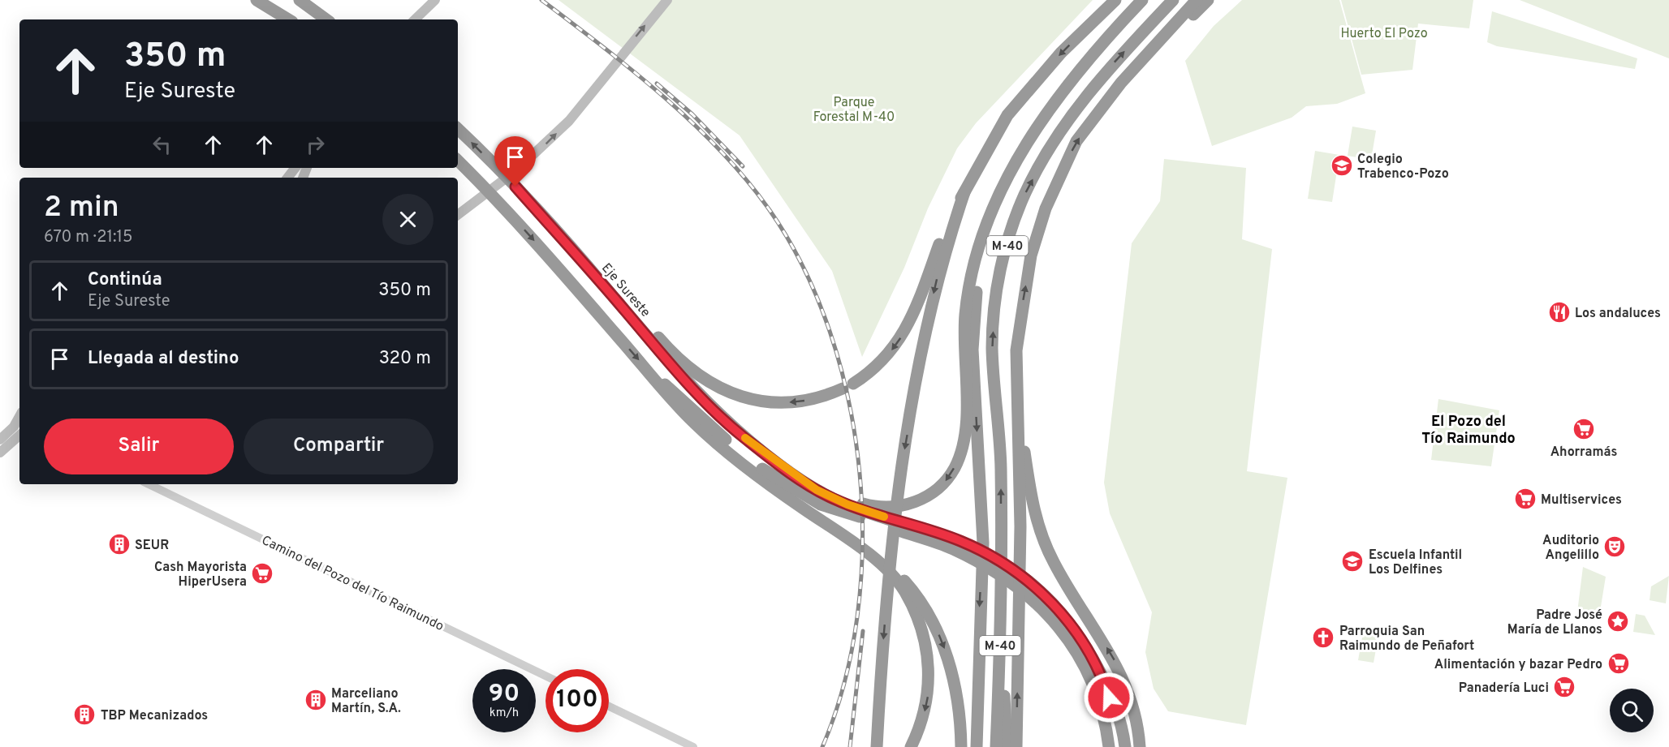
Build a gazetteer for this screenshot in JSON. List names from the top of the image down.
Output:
{
  "streets": {
    "highway": ["M-40", "Eje Sureste"],
    "street": ["Camino del Pozo del Tío Raimundo"]
  },
  "districts": ["El Pozo del Tío Raimundo"],
  "parks": ["Huerto El Pozo", "Parque Forestal M-40"],
  "places": {
    "school or university": ["Colegio Trabenco-Pozo", "Escuela Infantil Los Delfines"],
    "restaurant": ["Los andaluces"],
    "supermarket": [
      "Ahorramás",
      "Multiservices",
      "Cash Mayorista HiperUsera",
      "Alimentación y bazar Pedro",
      "Panadería Luci"
    ],
    "building": ["SEUR", "Marceliano Martín, S.A.", "TBP Mecanizados"],
    "theatre": ["Auditorio Angelillo"],
    "place": ["Padre José María de Llanos"],
    "church": ["Parroquia San Raimundo de Peñafort"]
  },
  "page": {
    "turn": ["350 m", "Eje Sureste"],
    "heading": ["2 min", "670 m · 21:15"],
    "list": [
      {
        "name": "Continúa",
        "note": "Eje Sureste",
        "value": "350 m"
      },
      {
        "name": "Llegada al destino",
        "value": "320 m"
      }
    ],
    "buttons": ["Salir", "Compartir"],
    "speed": "90 km/h",
    "limit": "100"
  }
}
